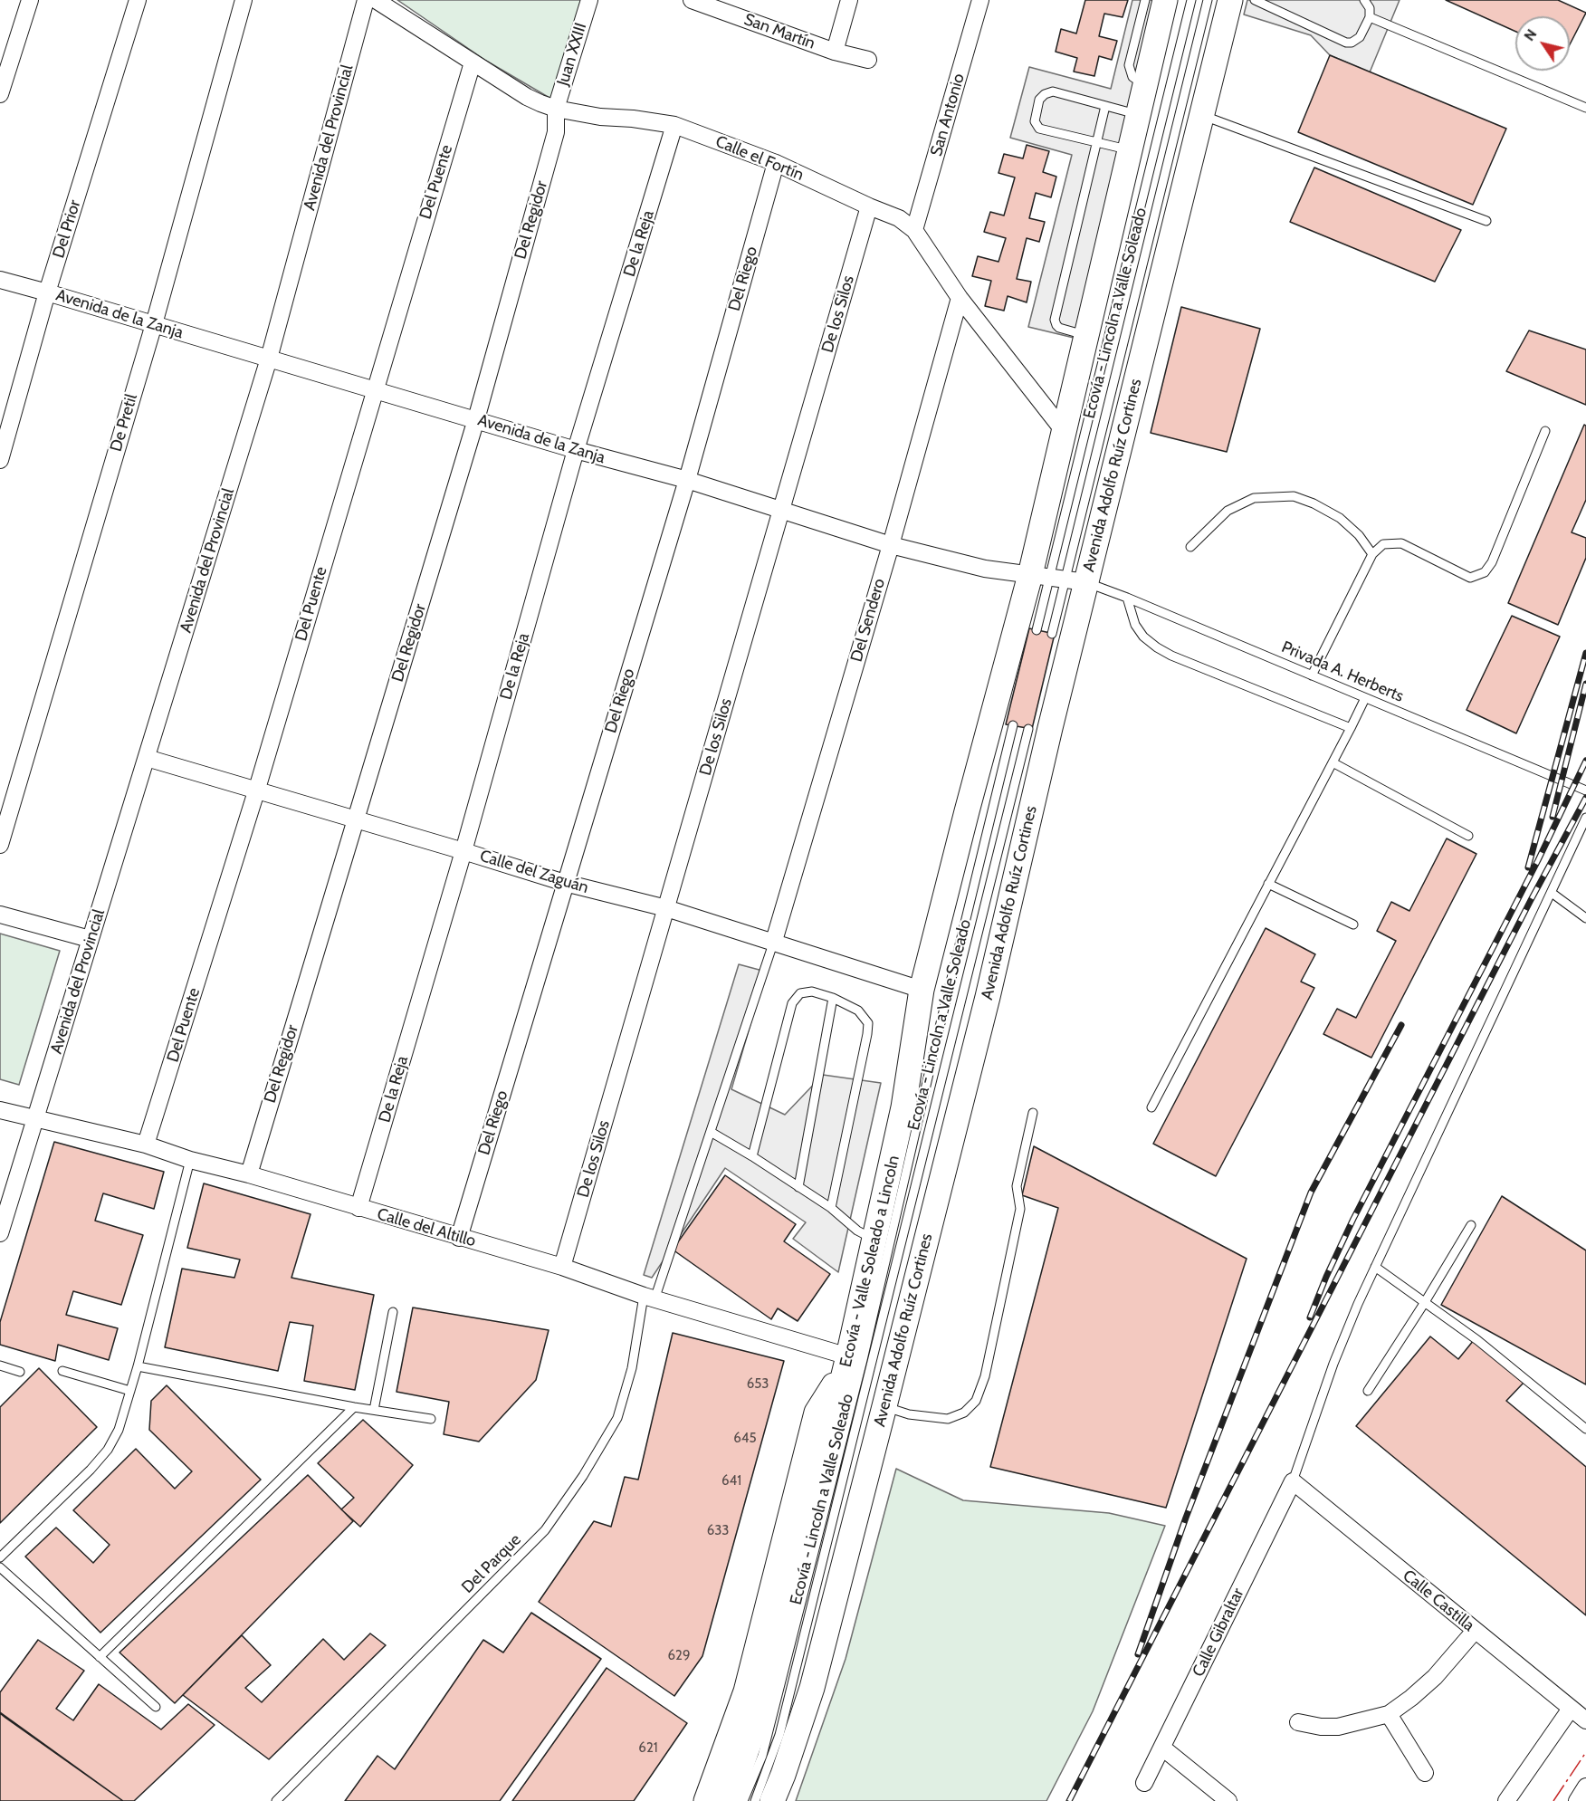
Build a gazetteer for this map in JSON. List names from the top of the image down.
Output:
{
  "streets": {
    "main road": ["Avenida Adolfo Ruíz Cortines"],
    "street": [
      "San Martín",
      "Juan XXIII",
      "San Antonio",
      "Avenida del Provincial",
      "Calle el Fortín",
      "Del Puente",
      "Del Regidor",
      "Del Prior",
      "De la Reja",
      "Del Riego",
      "Avenida de la Zanja",
      "De los Silos",
      "De Pretil",
      "Del Sendero",
      "Calle del Zaguán",
      "Calle del Altillo",
      "Calle Castilla",
      "Calle Gibraltar"
    ],
    "lane": [
      "Ecovía - Lincoln a Valle Soleado",
      "Privada A. Herberts",
      "Ecovía - Valle Soleado a Lincoln",
      "Del Parque"
    ]
  },
  "crossings": [
    ["Juan XXIII", "Calle el Fortín"],
    ["Juan XXIII", "Del Regidor"],
    ["San Antonio", "Calle el Fortín"],
    ["Avenida del Provincial", "Avenida de la Zanja"],
    ["Avenida del Provincial", "Calle del Zaguán"],
    ["Avenida del Provincial", "Calle del Altillo"],
    ["Calle el Fortín", "Del Puente"],
    ["Calle el Fortín", "Del Regidor"],
    ["Calle el Fortín", "De la Reja"],
    ["Calle el Fortín", "Del Riego"],
    ["Calle el Fortín", "De los Silos"],
    ["Calle el Fortín", "Avenida Adolfo Ruíz Cortines"],
    ["Calle el Fortín", "Del Sendero"],
    ["Del Puente", "Avenida de la Zanja"],
    ["Del Puente", "Calle del Zaguán"],
    ["Del Puente", "Calle del Altillo"],
    ["Del Regidor", "Avenida de la Zanja"],
    ["Del Regidor", "Calle del Zaguán"],
    ["Del Regidor", "Calle del Altillo"],
    ["Del Prior", "Avenida de la Zanja"],
    ["De la Reja", "Avenida de la Zanja"],
    ["De la Reja", "Calle del Zaguán"],
    ["De la Reja", "Calle del Altillo"],
    ["Del Riego", "Avenida de la Zanja"],
    ["Del Riego", "Calle del Zaguán"],
    ["Del Riego", "Calle del Altillo"],
    ["Ecovía - Lincoln a Valle Soleado", "Avenida de la Zanja"],
    ["Ecovía - Lincoln a Valle Soleado", "Avenida Adolfo Ruíz Cortines"],
    ["Ecovía - Lincoln a Valle Soleado", "Privada A. Herberts"],
    ["Avenida de la Zanja", "De los Silos"],
    ["Avenida de la Zanja", "De Pretil"],
    ["Avenida de la Zanja", "Avenida Adolfo Ruíz Cortines"],
    ["Avenida de la Zanja", "Del Sendero"],
    ["Avenida de la Zanja", "Privada A. Herberts"],
    ["De los Silos", "Calle del Zaguán"],
    ["De los Silos", "Calle del Altillo"],
    ["Avenida Adolfo Ruíz Cortines", "Privada A. Herberts"],
    ["Avenida Adolfo Ruíz Cortines", "Calle del Zaguán"],
    ["Avenida Adolfo Ruíz Cortines", "Calle del Altillo"],
    ["Del Sendero", "Calle del Zaguán"],
    ["Del Sendero", "Del Parque"],
    ["Calle del Zaguán", "Del Parque"],
    ["Calle del Altillo", "Del Parque"],
    ["Calle Castilla", "Calle Gibraltar"]
  ],
  "house_numbers": [
    "653",
    "645",
    "641",
    "633",
    "629",
    "621"
  ],
  "north": "top left"
}
